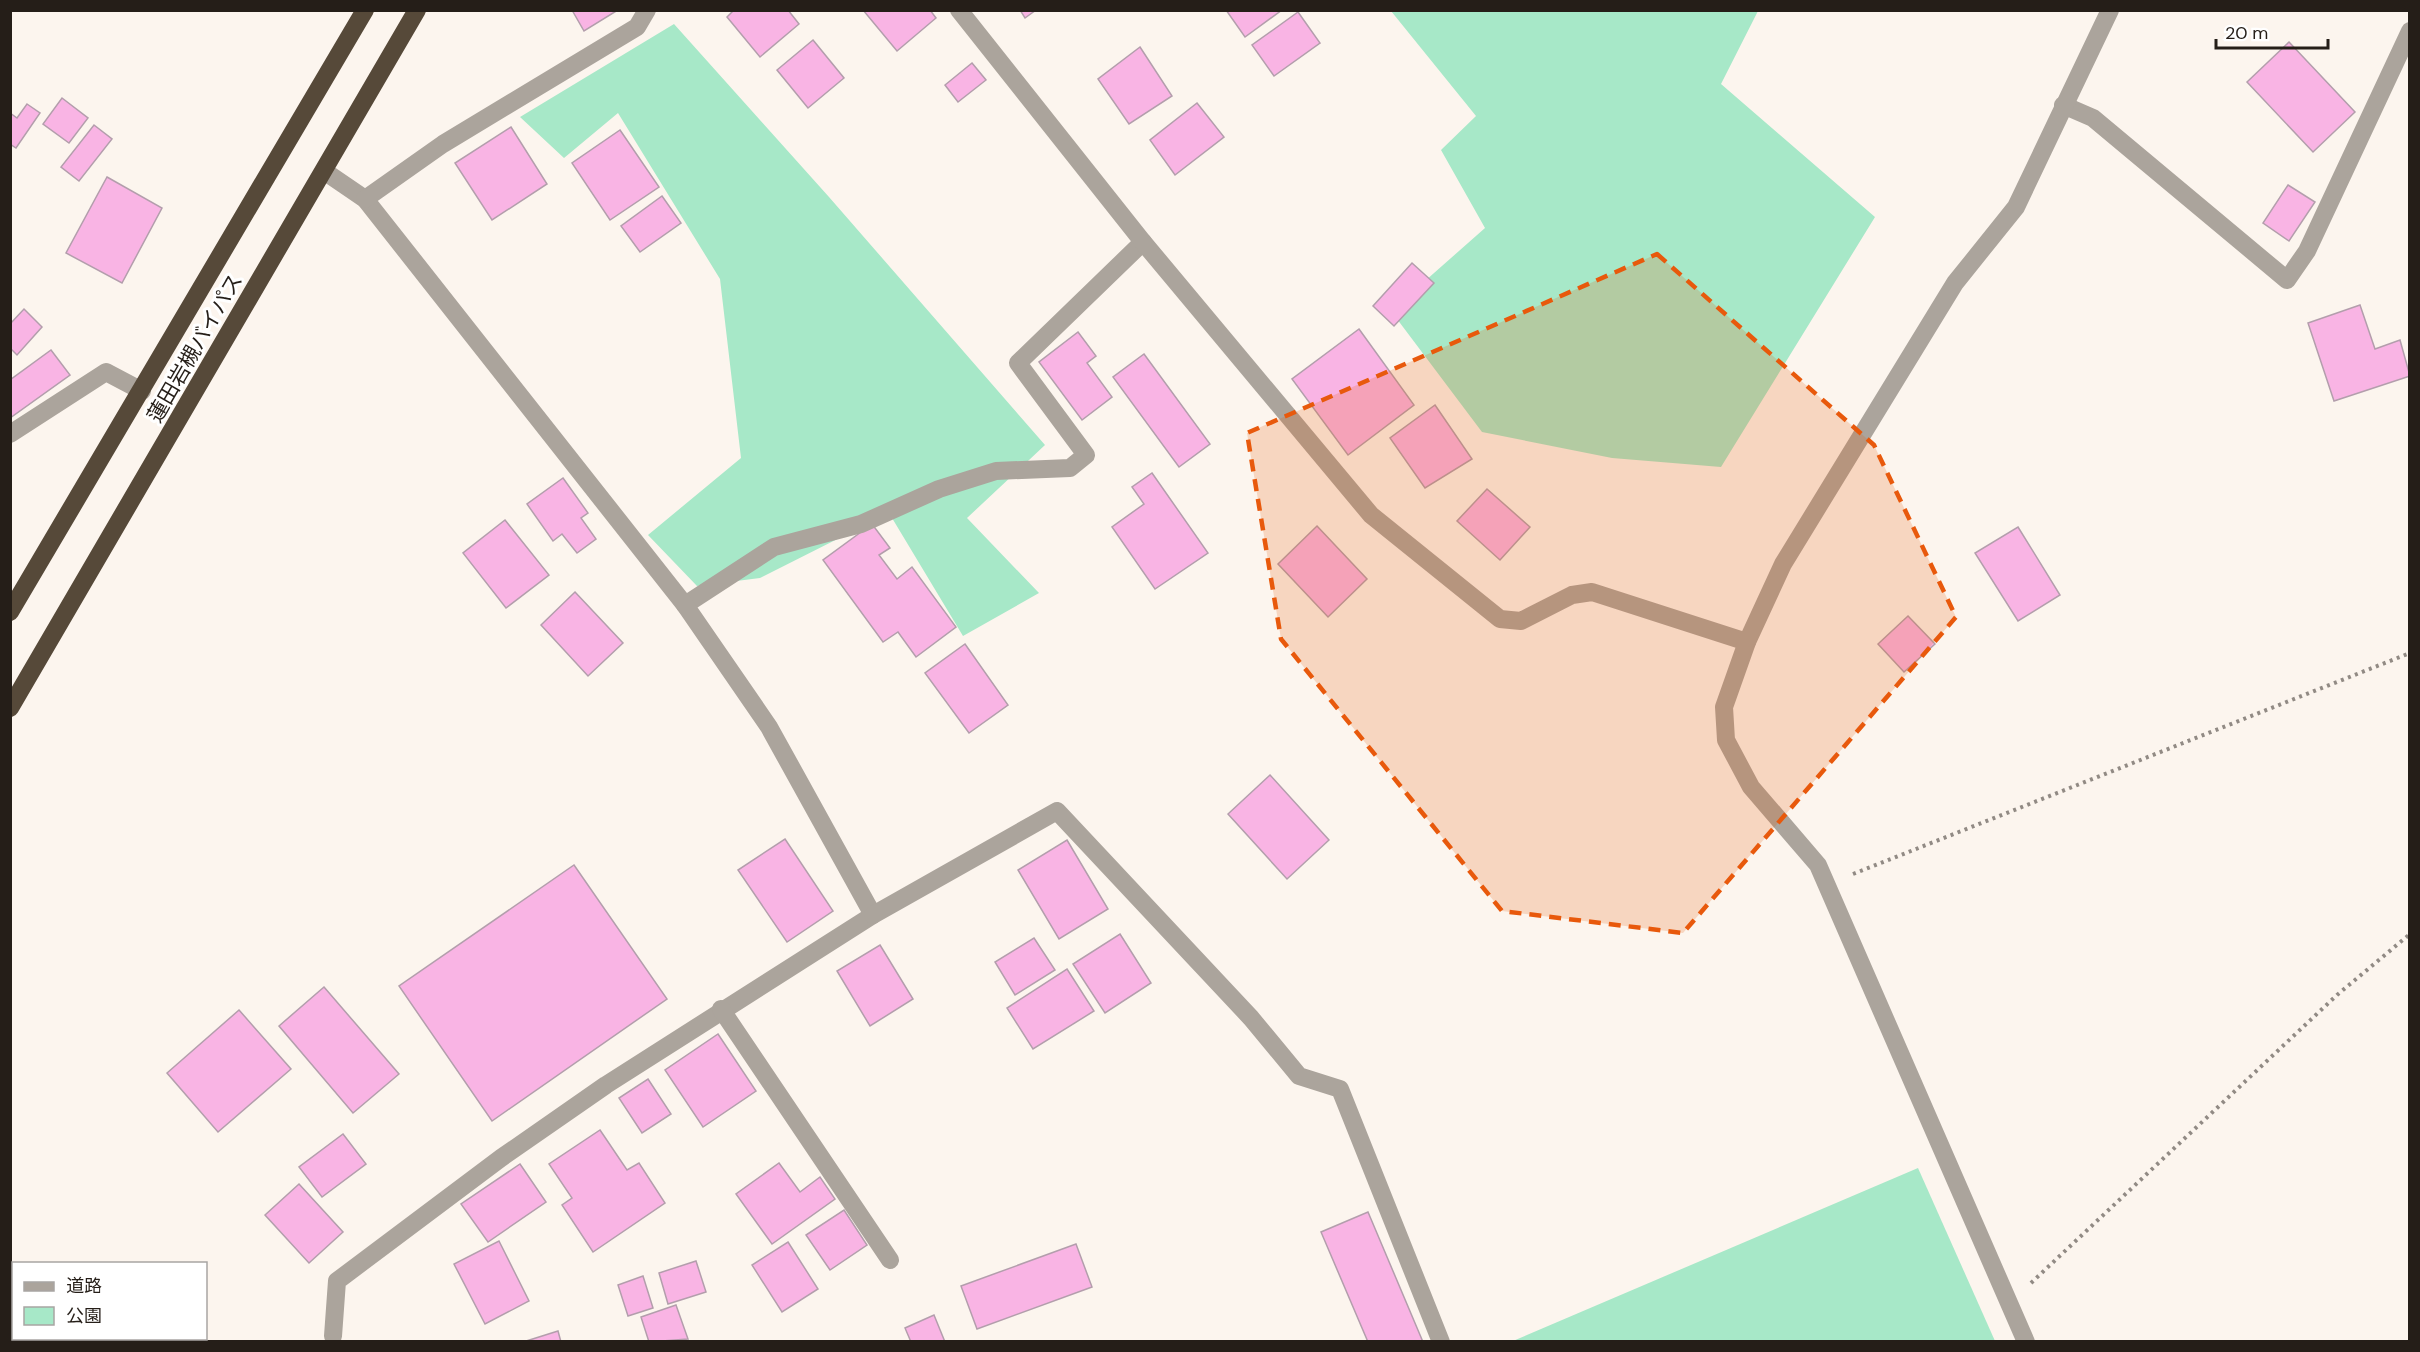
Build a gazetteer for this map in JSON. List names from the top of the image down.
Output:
{
  "streets": {
    "highway": ["蓮田岩槻バイパス"]
  },
  "legend": ["道路", "公園"],
  "scale_bar": "20 m"
}
